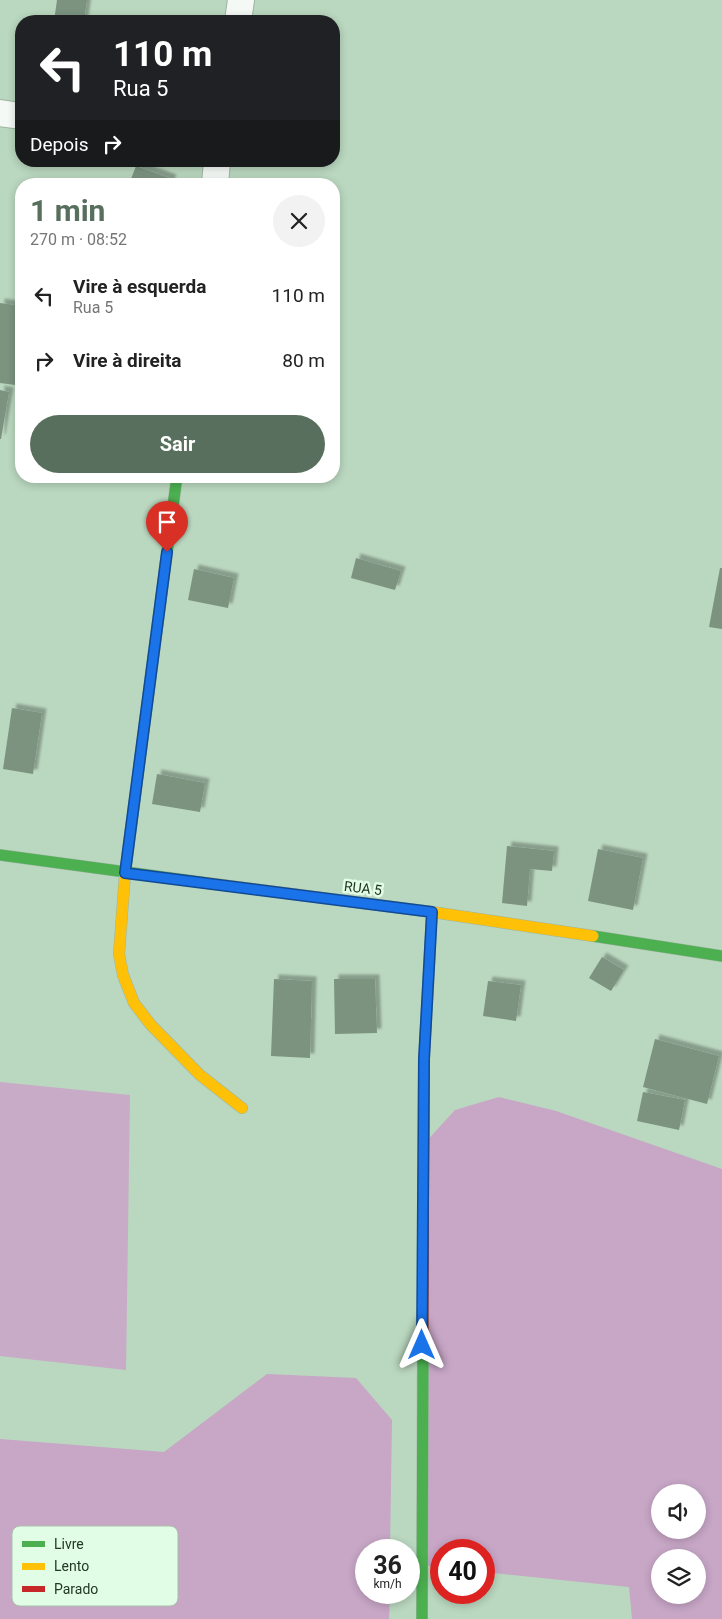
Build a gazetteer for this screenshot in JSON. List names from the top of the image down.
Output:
{
  "streets": {
    "street": ["RUA 5"]
  },
  "legend": ["Livre", "Lento", "Parado"],
  "page": {
    "turn": ["110 m", "Rua 5"],
    "then": "Depois",
    "heading": ["1 min", "270 m · 08:52"],
    "list": [
      {
        "name": "Vire à esquerda",
        "note": "Rua 5",
        "value": "110 m"
      },
      {
        "name": "Vire à direita",
        "value": "80 m"
      }
    ],
    "buttons": "Sair",
    "speed": "36 km/h",
    "limit": "40"
  }
}
